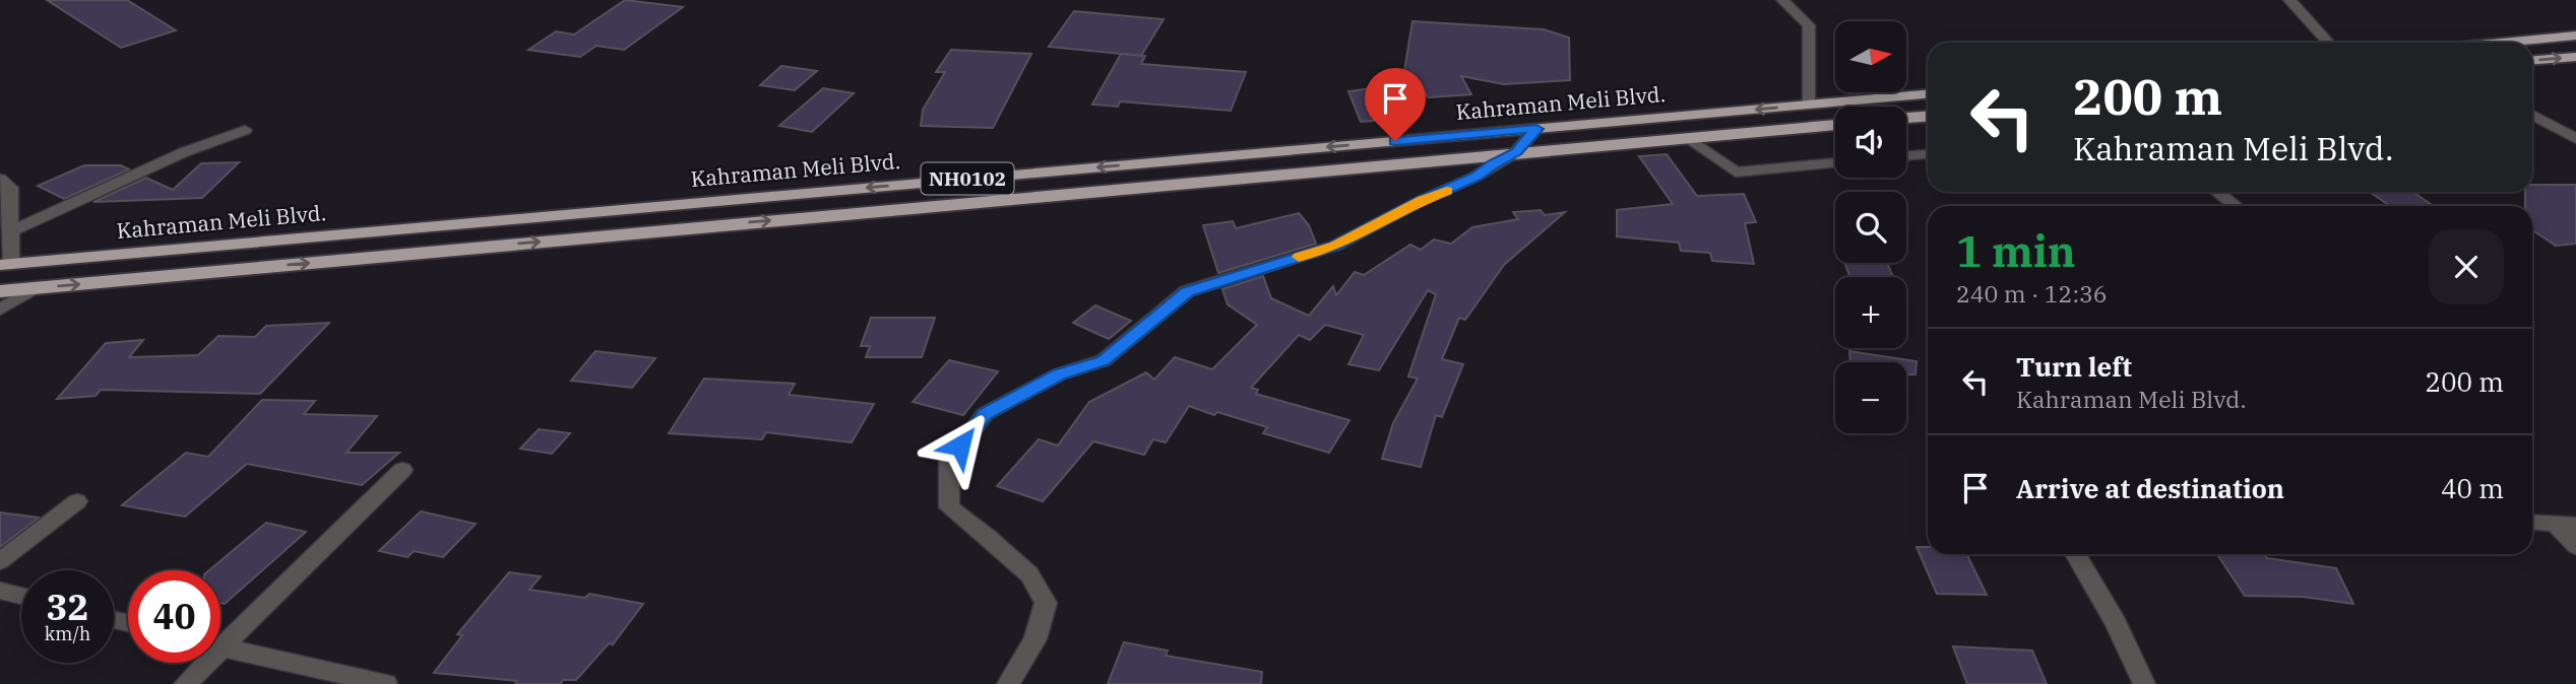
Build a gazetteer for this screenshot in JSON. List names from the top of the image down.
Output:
{
  "streets": {
    "highway": ["Kahraman Meli Blvd.", "NH0102"]
  },
  "north": "right",
  "page": {
    "map_buttons": ["+", "−"],
    "turn": ["200 m", "Kahraman Meli Blvd."],
    "heading": ["1 min", "240 m · 12:36"],
    "list": [
      {
        "name": "Turn left",
        "note": "Kahraman Meli Blvd.",
        "value": "200 m"
      },
      {
        "name": "Arrive at destination",
        "value": "40 m"
      }
    ],
    "speed": "32 km/h",
    "limit": "40"
  }
}
